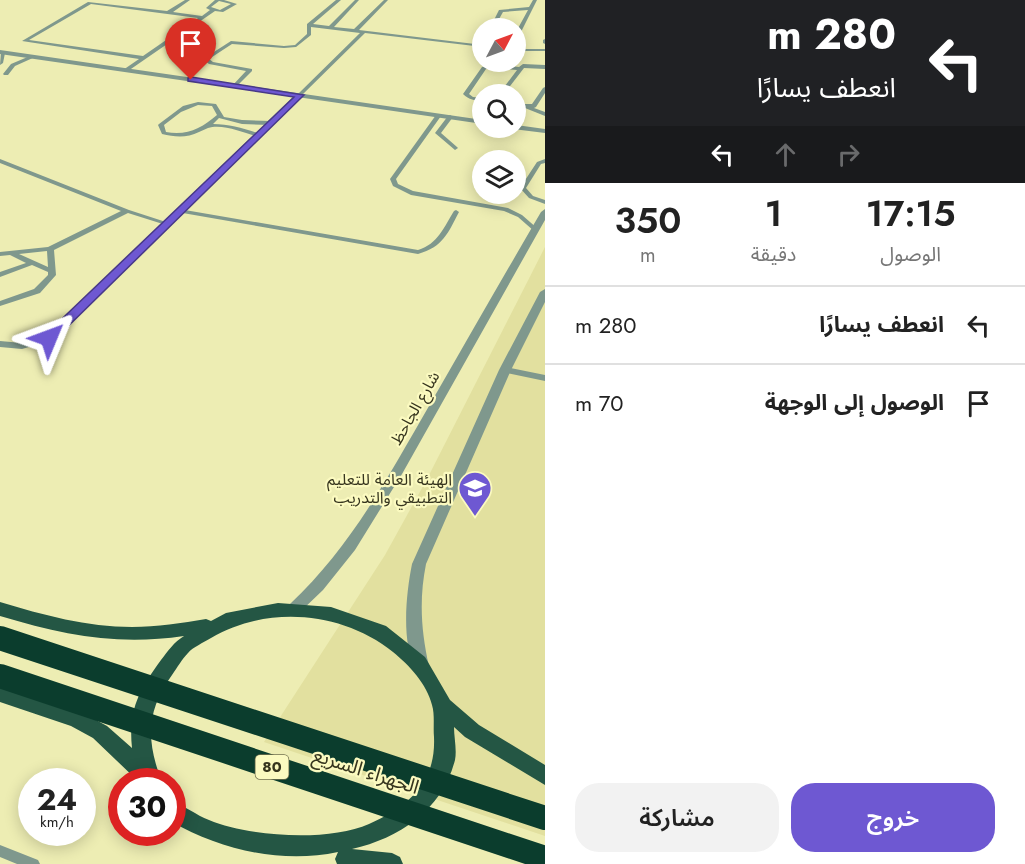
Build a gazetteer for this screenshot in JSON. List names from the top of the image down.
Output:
{
  "streets": {
    "highway": ["80", "الجهراء السريع"],
    "street": ["شارع الجاحظ"]
  },
  "places": {
    "school or university": ["الهيئة العامة للتعليم التطبيقي والتدريب"]
  },
  "north": "top right",
  "page": {
    "turn": ["280 m", "انعطف يسارًا"],
    "eta": [
      "17:15",
      "الوصول",
      "1",
      "دقيقة",
      "350",
      "m"
    ],
    "list": [
      {
        "name": "انعطف يسارًا",
        "value": "280 m"
      },
      {
        "name": "الوصول إلى الوجهة",
        "value": "70 m"
      }
    ],
    "speed": "24 km/h",
    "limit": "30",
    "buttons": ["خروج", "مشاركة"]
  }
}
